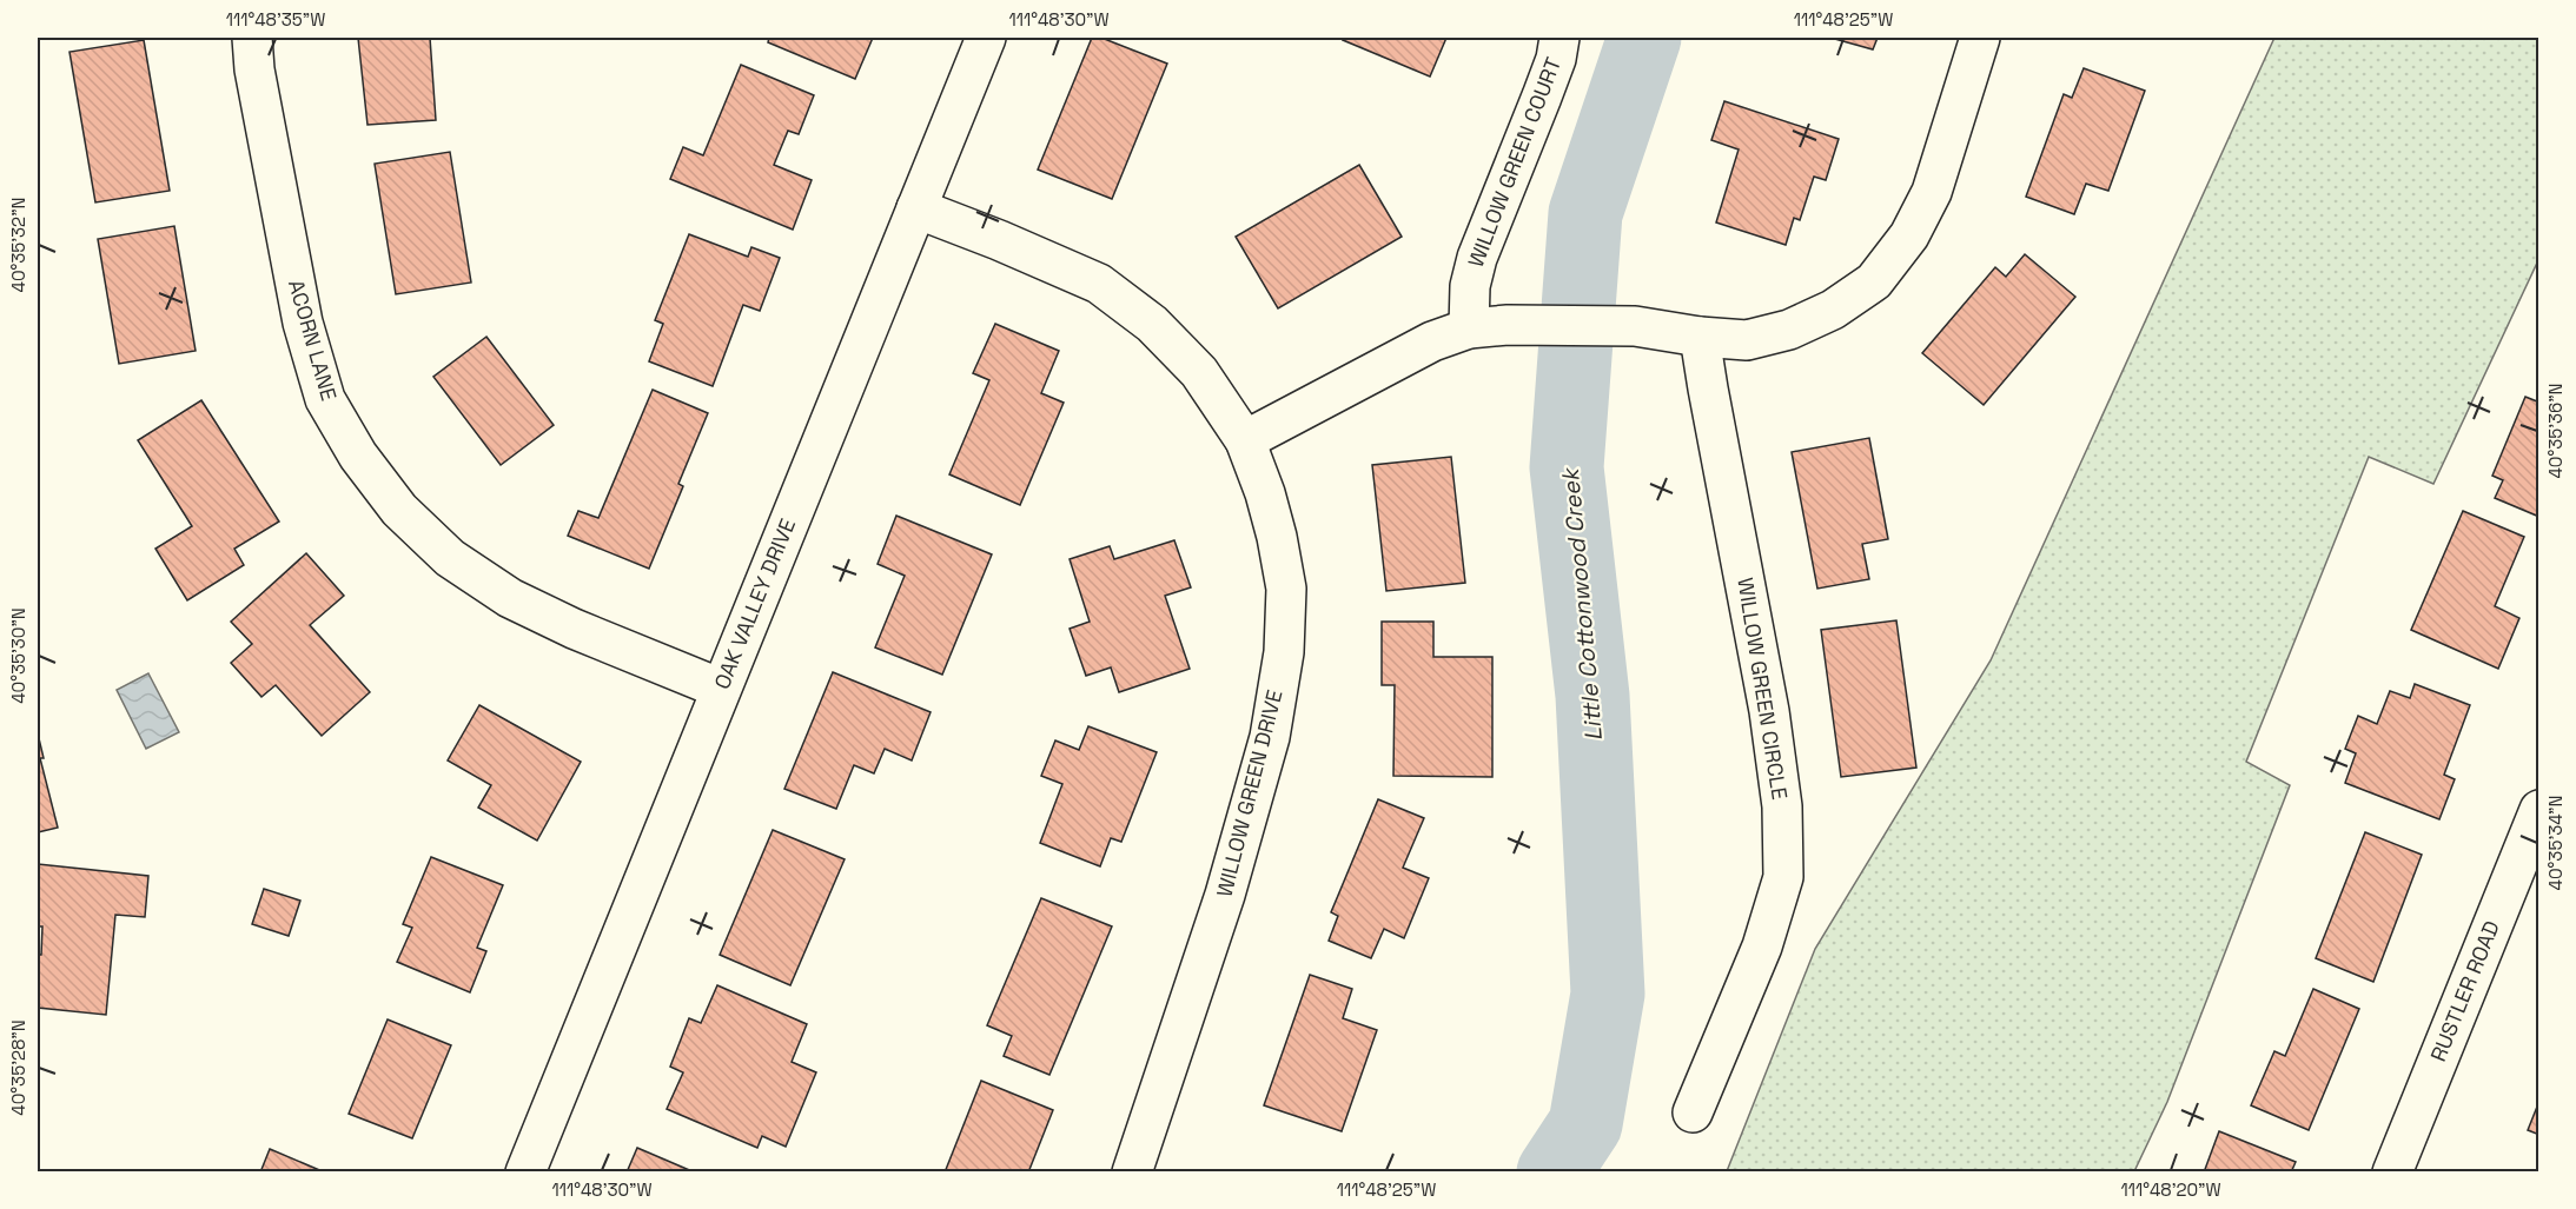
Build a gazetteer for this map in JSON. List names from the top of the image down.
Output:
{
  "streets": {
    "street": [
      "WILLOW GREEN COURT",
      "ACORN LANE",
      "OAK VALLEY DRIVE",
      "WILLOW GREEN CIRCLE",
      "WILLOW GREEN DRIVE",
      "RUSTLER ROAD"
    ]
  },
  "crossings": [
    ["ACORN LANE", "OAK VALLEY DRIVE"],
    ["OAK VALLEY DRIVE", "WILLOW GREEN DRIVE"]
  ],
  "water": ["Little Cottonwood Creek"],
  "coordinates": [
    "111°48'35\"W",
    "111°48'30\"W",
    "111°48'25\"W",
    "40°35'32\"N",
    "40°35'36\"N",
    "40°35'30\"N",
    "40°35'34\"N",
    "40°35'28\"N",
    "111°48'20\"W"
  ]
}
